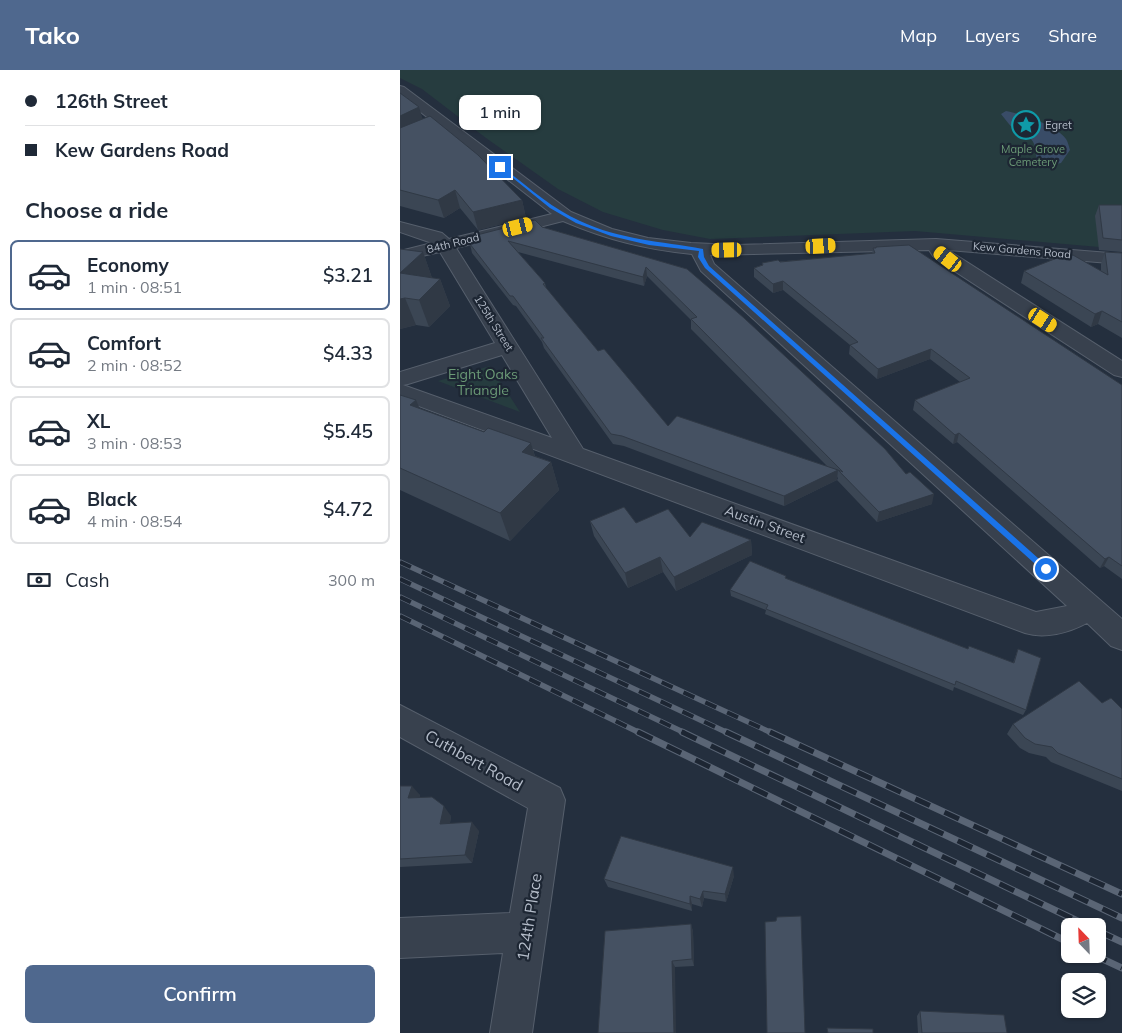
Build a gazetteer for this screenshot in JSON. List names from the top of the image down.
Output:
{
  "streets": {
    "street": [
      "84th Road",
      "Kew Gardens Road",
      "125th Street",
      "Austin Street",
      "Cuthbert Road",
      "124th Place"
    ]
  },
  "crossings": [
    ["84th Road", "Kew Gardens Road"],
    ["84th Road", "125th Street"],
    ["125th Street", "Austin Street"],
    ["Cuthbert Road", "124th Place"]
  ],
  "parks": ["Maple Grove Cemetery", "Eight Oaks Triangle"],
  "places": {
    "place": ["Egret"]
  },
  "north": "top left",
  "page": {
    "header": "Tako",
    "nav": ["Map", "Layers", "Share"],
    "banner": ["126th Street", "Kew Gardens Road"],
    "bubble": "1 min",
    "heading": "Choose a ride",
    "list": [
      {
        "name": "Economy",
        "note": "1 min · 08:51",
        "value": "$3.21"
      },
      {
        "name": "Comfort",
        "note": "2 min · 08:52",
        "value": "$4.33"
      },
      {
        "name": "XL",
        "note": "3 min · 08:53",
        "value": "$5.45"
      },
      {
        "name": "Black",
        "note": "4 min · 08:54",
        "value": "$4.72"
      }
    ],
    "pay": ["Cash", "300 m"],
    "buttons": "Confirm"
  }
}
